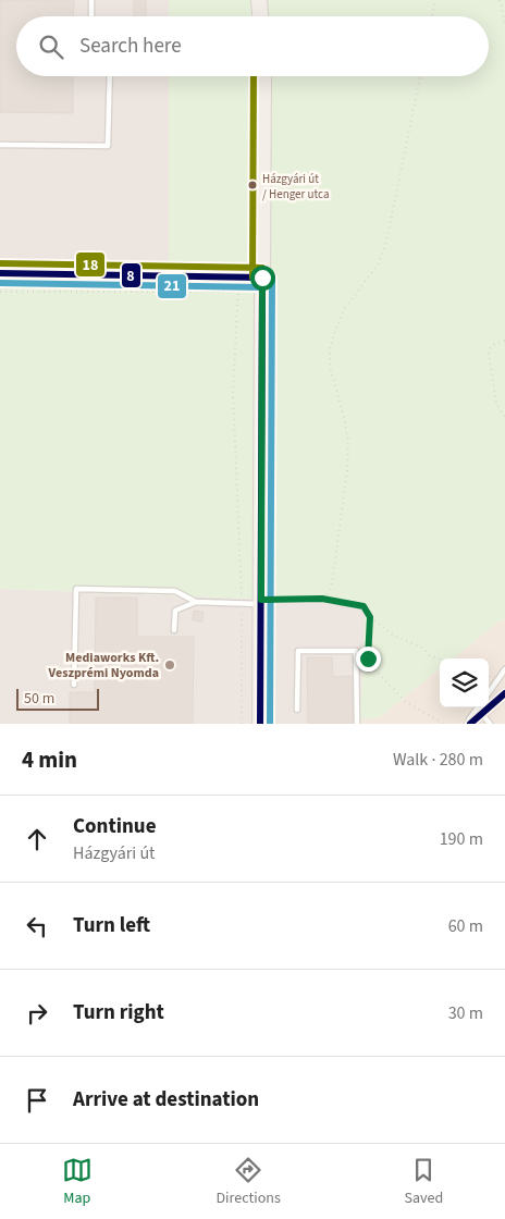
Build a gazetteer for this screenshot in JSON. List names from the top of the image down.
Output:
{
  "places": ["Házgyári út / Henger utca", "Mediaworks Kft. Veszprémi Nyomda"],
  "lines": ["transit line 18", "transit line 8", "transit line 21"],
  "scale_bar": "50 m",
  "page": {
    "search": "Search here",
    "scale": "50 m",
    "heading": ["4 min", "Walk · 280 m"],
    "list": [
      ["Continue", "Házgyári út", "190 m"],
      ["Turn left", "60 m"],
      ["Turn right", "30 m"],
      "Arrive at destination"
    ],
    "nav": ["Map", "Directions", "Saved"]
  }
}
